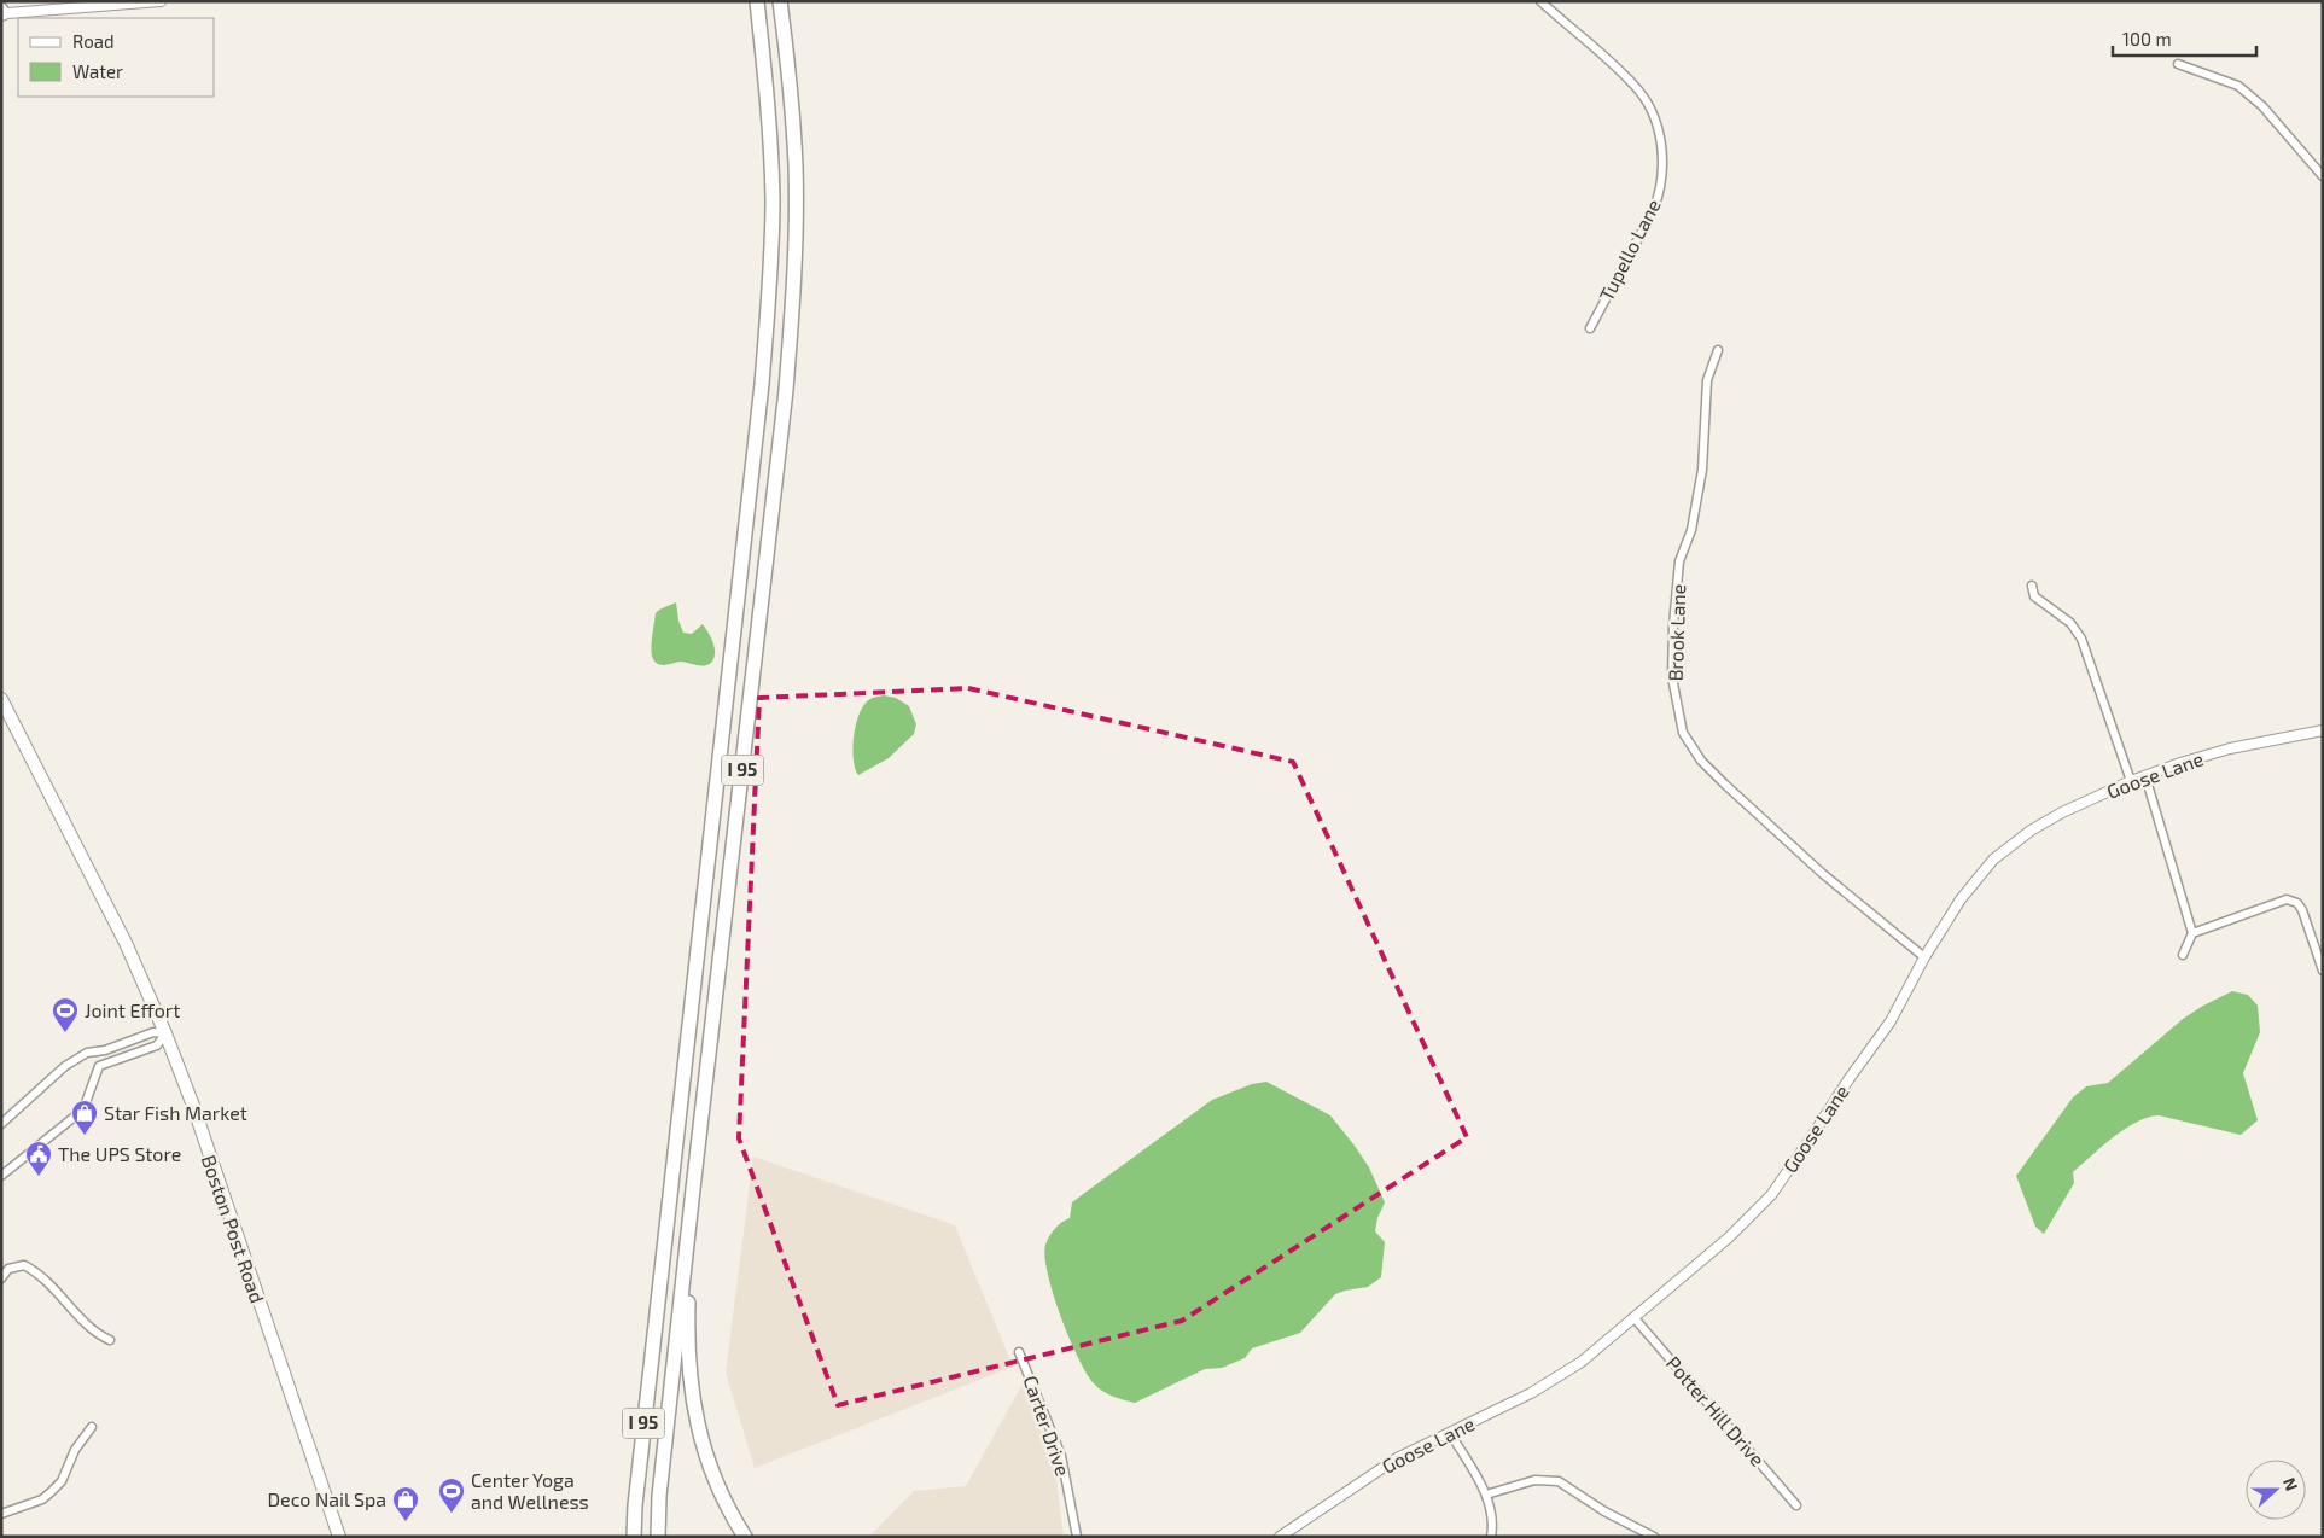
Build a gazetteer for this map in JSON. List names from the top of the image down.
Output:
{
  "streets": {
    "highway": ["I 95"],
    "main road": ["Boston Post Road"],
    "street": [
      "Tupello Lane",
      "Brook Lane",
      "Goose Lane",
      "Potter Hill Drive",
      "Carter Drive"
    ]
  },
  "crossings": [
    ["Brook Lane", "Goose Lane"],
    ["Goose Lane", "Potter Hill Drive"]
  ],
  "places": {
    "sports": ["Joint Effort", "Center Yoga and Wellness"],
    "shop": ["Star Fish Market", "Deco Nail Spa"],
    "public building": ["The UPS Store"]
  },
  "legend": ["Road", "Water"],
  "scale_bar": "100 m",
  "north": "right"
}
